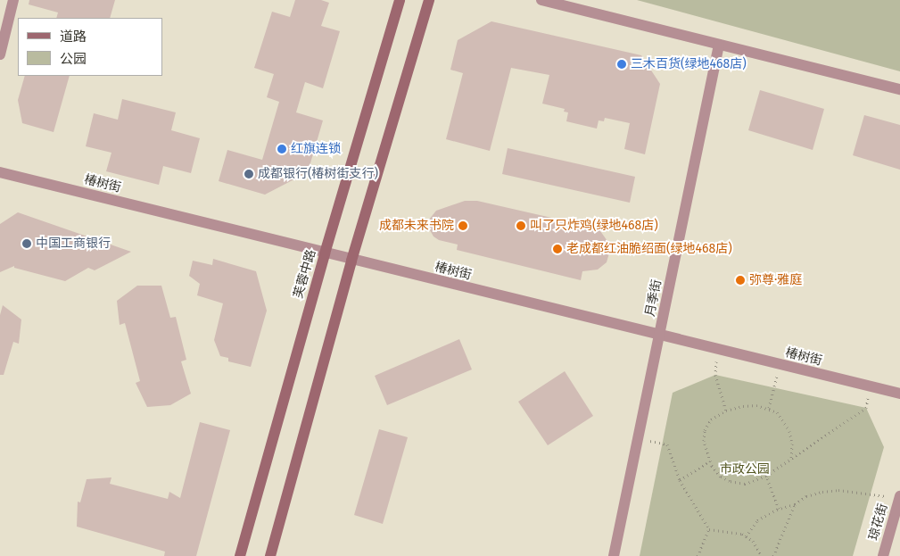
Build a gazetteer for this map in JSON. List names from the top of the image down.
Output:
{
  "streets": {
    "main road": ["芙蓉中路"],
    "street": ["椿树街", "月季街", "琼花街"]
  },
  "crossings": [
    ["椿树街", "芙蓉中路"],
    ["椿树街", "月季街"]
  ],
  "parks": ["市政公园"],
  "places": [
    "三木百货(绿地468店)",
    "红旗连锁",
    "成都银行(椿树街支行)",
    "成都未来书院",
    "叫了只炸鸡(绿地468店)",
    "中国工商银行",
    "老成都红油脆绍面(绿地468店)",
    "弥尊·雅庭"
  ],
  "legend": ["道路", "公园"]
}
